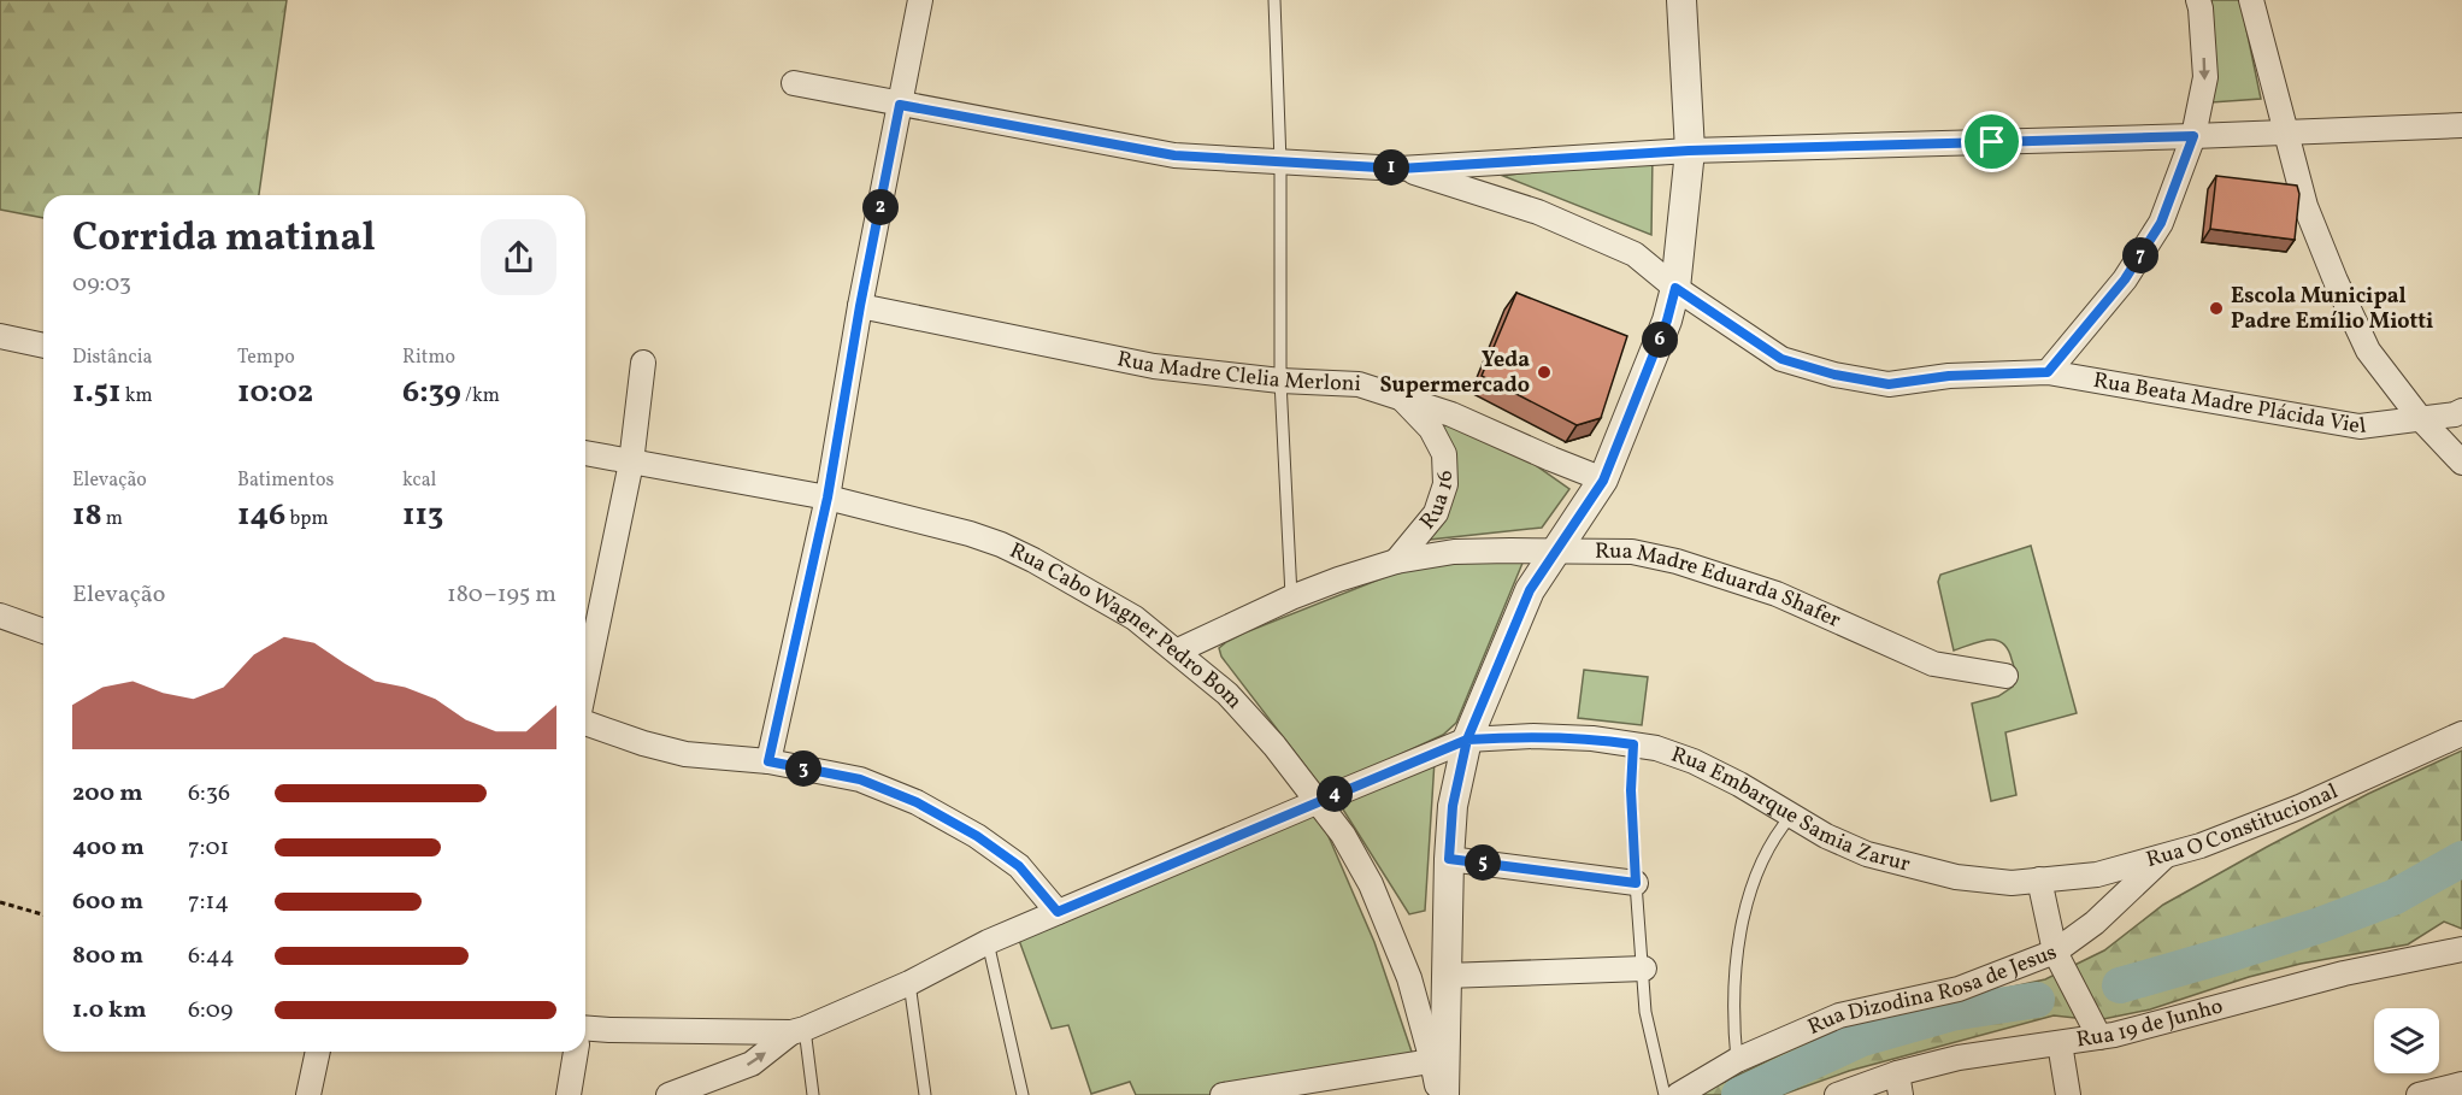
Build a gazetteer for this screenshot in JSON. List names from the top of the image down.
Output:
{
  "streets": {
    "street": [
      "Rua Madre Clelia Merloni",
      "Rua Beata Madre Plácida Viel",
      "Rua 16",
      "Rua Madre Eduarda Shafer",
      "Rua Cabo Wagner Pedro Bom",
      "Rua Embarque Samia Zarur",
      "Rua O Constitucional",
      "Rua Dizodina Rosa de Jesus",
      "Rua 19 de Junho"
    ]
  },
  "crossings": [
    ["Rua Madre Clelia Merloni", "Rua 16"],
    ["Rua 16", "Rua Madre Eduarda Shafer"],
    ["Rua Madre Eduarda Shafer", "Rua Cabo Wagner Pedro Bom"],
    ["Rua Cabo Wagner Pedro Bom", "Rua Embarque Samia Zarur"],
    ["Rua Embarque Samia Zarur", "Rua O Constitucional"],
    ["Rua O Constitucional", "Rua Dizodina Rosa de Jesus"]
  ],
  "places": ["Escola Municipal Padre Emílio Miotti", "Yeda Supermercado"],
  "page": {
    "pins": [
      "1",
      "2",
      "7",
      "6",
      "3",
      "4",
      "5"
    ],
    "heading": ["Corrida matinal", "09:03"],
    "stats": [
      ["Distância", "1.51 km"],
      ["Tempo", "10:02"],
      ["Ritmo", "6:39 /km"],
      ["Elevação", "18 m"],
      ["Batimentos", "146 bpm"],
      ["kcal", "113"]
    ],
    "chart": ["Elevação", "180–195 m"],
    "list": [
      {
        "name": "200 m",
        "note": "6:36"
      },
      {
        "name": "400 m",
        "note": "7:01"
      },
      {
        "name": "600 m",
        "note": "7:14"
      },
      {
        "name": "800 m",
        "note": "6:44"
      },
      {
        "name": "1.0 km",
        "note": "6:09"
      }
    ]
  }
}
